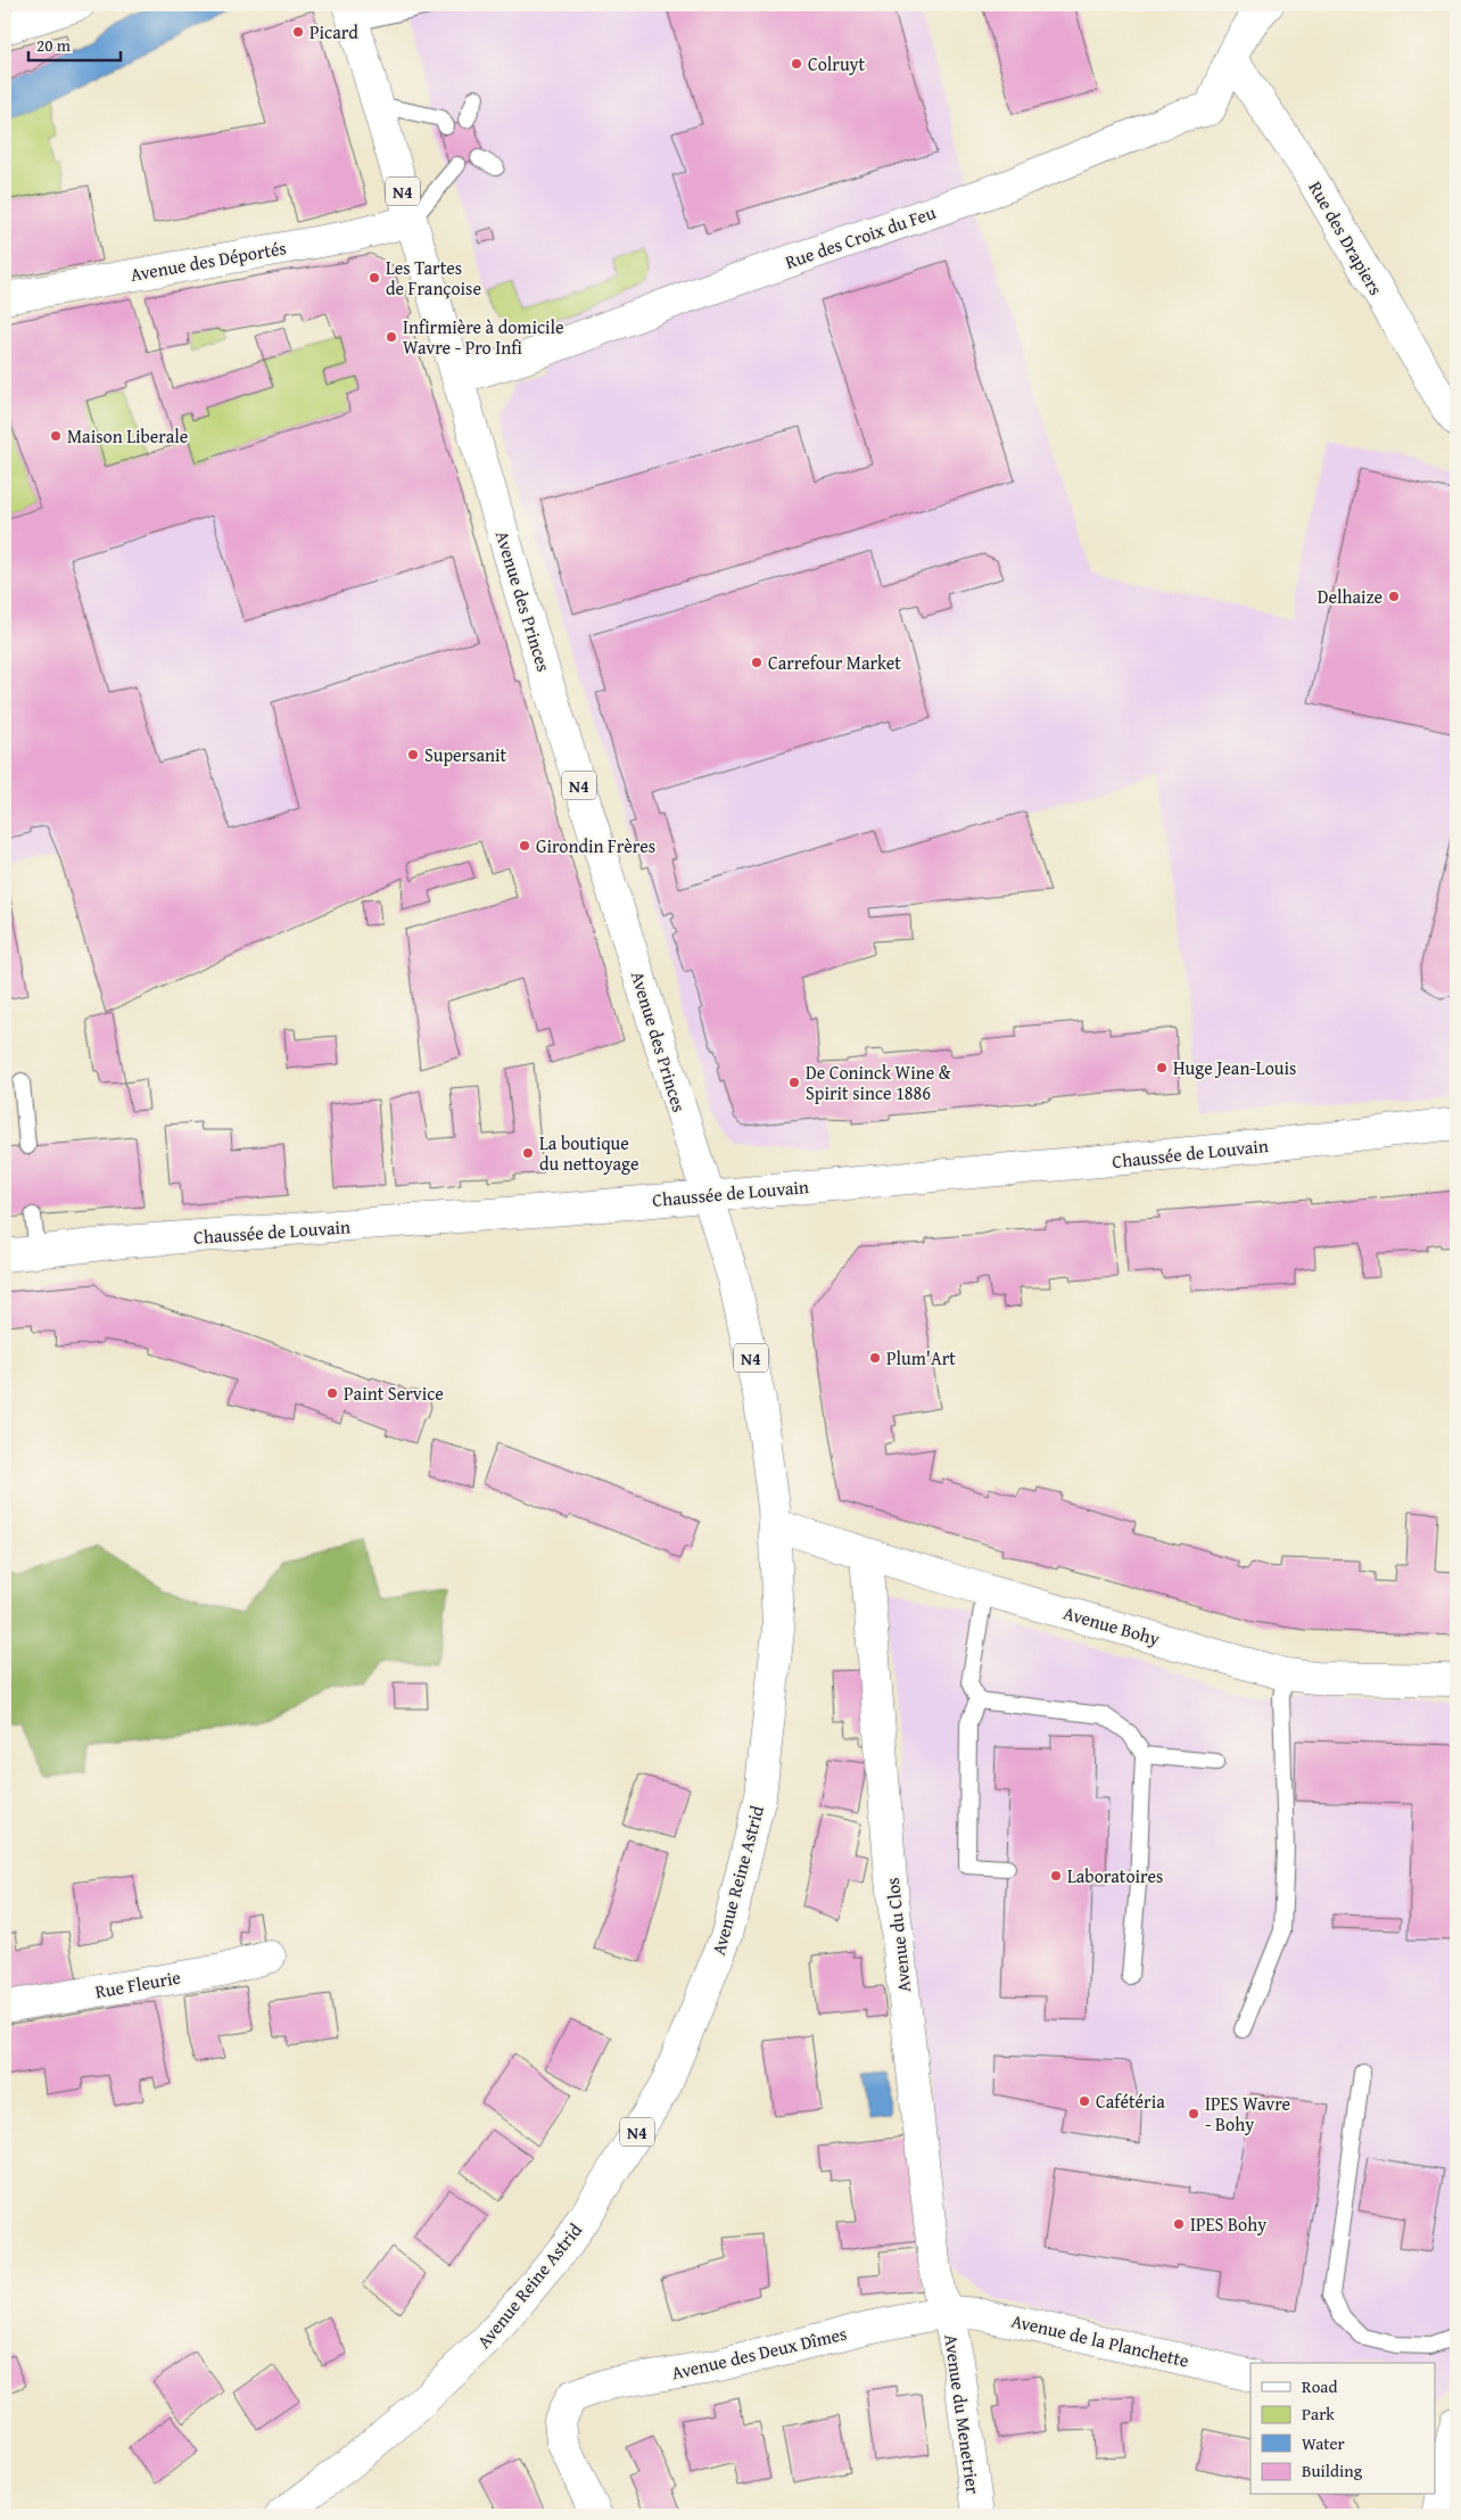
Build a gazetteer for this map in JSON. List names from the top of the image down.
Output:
{
  "streets": {
    "street": [
      "N4",
      "Rue des Croix du Feu",
      "Rue des Drapiers",
      "Avenue des Déportés",
      "Avenue des Princes",
      "Chaussée de Louvain",
      "Avenue Bohy",
      "Avenue Reine Astrid",
      "Avenue du Clos",
      "Rue Fleurie",
      "Avenue de la Planchette",
      "Avenue des Deux Dîmes",
      "Avenue du Menetrier"
    ]
  },
  "crossings": [
    ["Rue des Croix du Feu", "Rue des Drapiers"],
    ["Rue des Croix du Feu", "Avenue des Princes"],
    ["Avenue des Déportés", "Avenue des Princes"],
    ["Avenue des Princes", "Chaussée de Louvain"],
    ["Avenue des Princes", "Avenue Reine Astrid"],
    ["Chaussée de Louvain", "Avenue Reine Astrid"],
    ["Avenue Bohy", "Avenue Reine Astrid"],
    ["Avenue Bohy", "Avenue du Clos"],
    ["Avenue du Clos", "Avenue de la Planchette"],
    ["Avenue du Clos", "Avenue des Deux Dîmes"],
    ["Avenue du Clos", "Avenue du Menetrier"],
    ["Avenue de la Planchette", "Avenue des Deux Dîmes"],
    ["Avenue de la Planchette", "Avenue du Menetrier"],
    ["Avenue des Deux Dîmes", "Avenue du Menetrier"]
  ],
  "places": [
    "Picard",
    "Colruyt",
    "Les Tartes de Françoise",
    "Infirmière à domicile Wavre - Pro Infi",
    "Maison Liberale",
    "Delhaize",
    "Carrefour Market",
    "Supersanit",
    "Girondin Frères",
    "Huge Jean-Louis",
    "De Coninck Wine & Spirit since 1886",
    "La boutique du nettoyage",
    "Plum'Art",
    "Paint Service",
    "Laboratoires",
    "Cafétéria",
    "IPES Wavre - Bohy",
    "IPES Bohy"
  ],
  "legend": [
    "Road",
    "Park",
    "Water",
    "Building"
  ],
  "scale_bar": "20 m"
}
